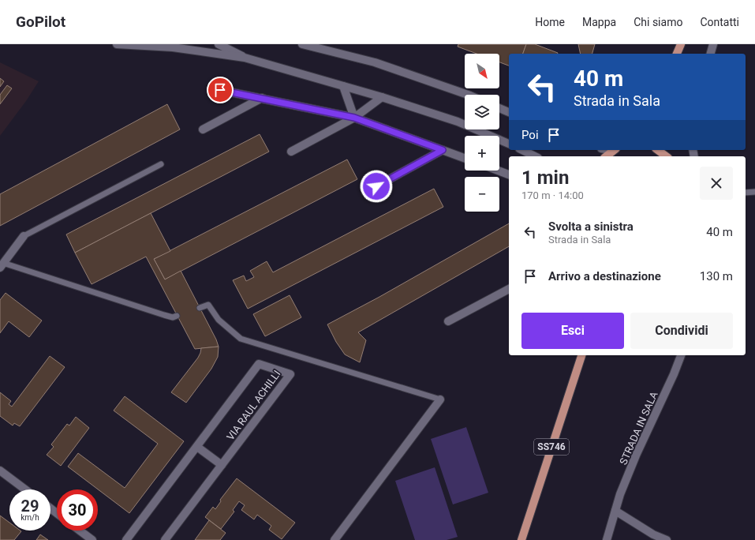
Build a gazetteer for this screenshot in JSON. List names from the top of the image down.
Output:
{
  "streets": {
    "main road": ["SS746"],
    "street": ["VIA RAUL ACHILLI", "STRADA IN SALA"]
  },
  "north": "bottom right",
  "page": {
    "header": "GoPilot",
    "nav": [
      "Home",
      "Mappa",
      "Chi siamo",
      "Contatti"
    ],
    "map_buttons": ["+", "−"],
    "turn": ["40 m", "Strada in Sala"],
    "then": "Poi",
    "heading": ["1 min", "170 m · 14:00"],
    "list": [
      {
        "name": "Svolta a sinistra",
        "note": "Strada in Sala",
        "value": "40 m"
      },
      {
        "name": "Arrivo a destinazione",
        "value": "130 m"
      }
    ],
    "buttons": ["Esci", "Condividi"],
    "speed": "29 km/h",
    "limit": "30"
  }
}
